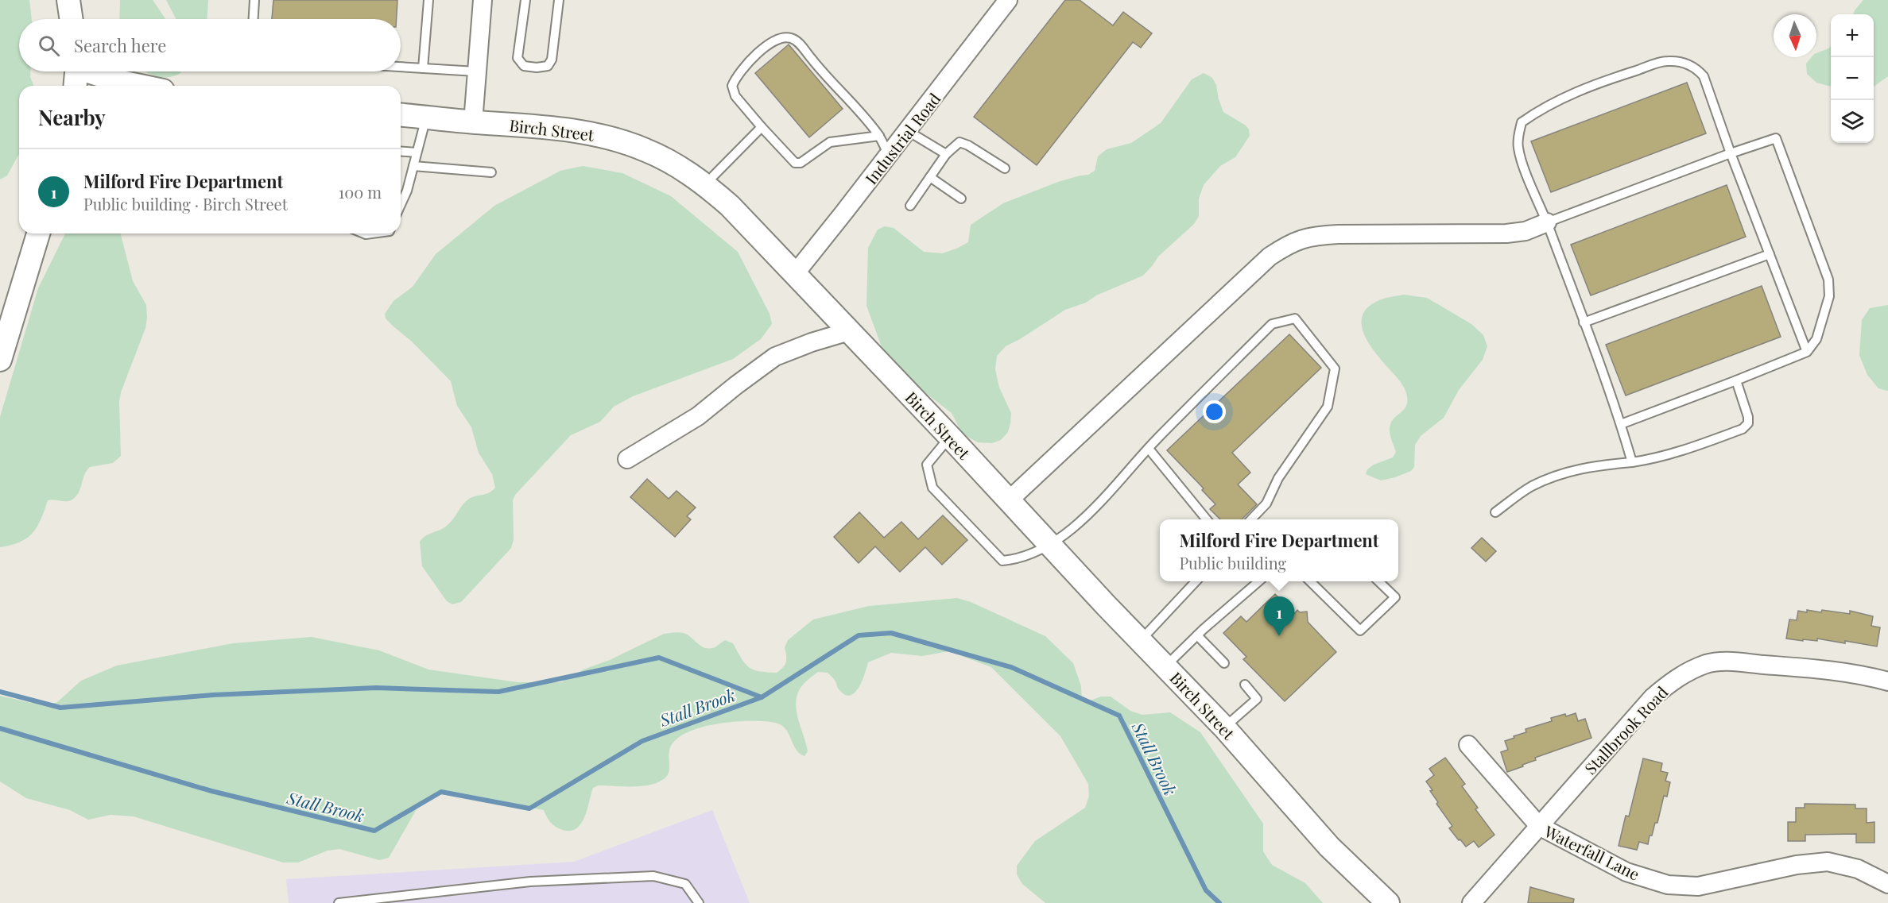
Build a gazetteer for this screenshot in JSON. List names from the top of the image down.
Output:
{
  "streets": {
    "street": [
      "Birch Street",
      "Industrial Road",
      "Stallbrook Road",
      "Waterfall Lane"
    ]
  },
  "crossings": [
    ["Birch Street", "Industrial Road"],
    ["Stallbrook Road", "Waterfall Lane"]
  ],
  "water": ["Stall Brook"],
  "north": "bottom",
  "page": {
    "map_buttons": ["+", "−"],
    "search": "Search here",
    "heading": "Nearby",
    "list": [
      {
        "mark": "1",
        "name": "Milford Fire Department",
        "note": "Public building · Birch Street",
        "value": "100 m"
      }
    ],
    "popup": ["Milford Fire Department", "Public building"],
    "pins": "1"
  }
}
